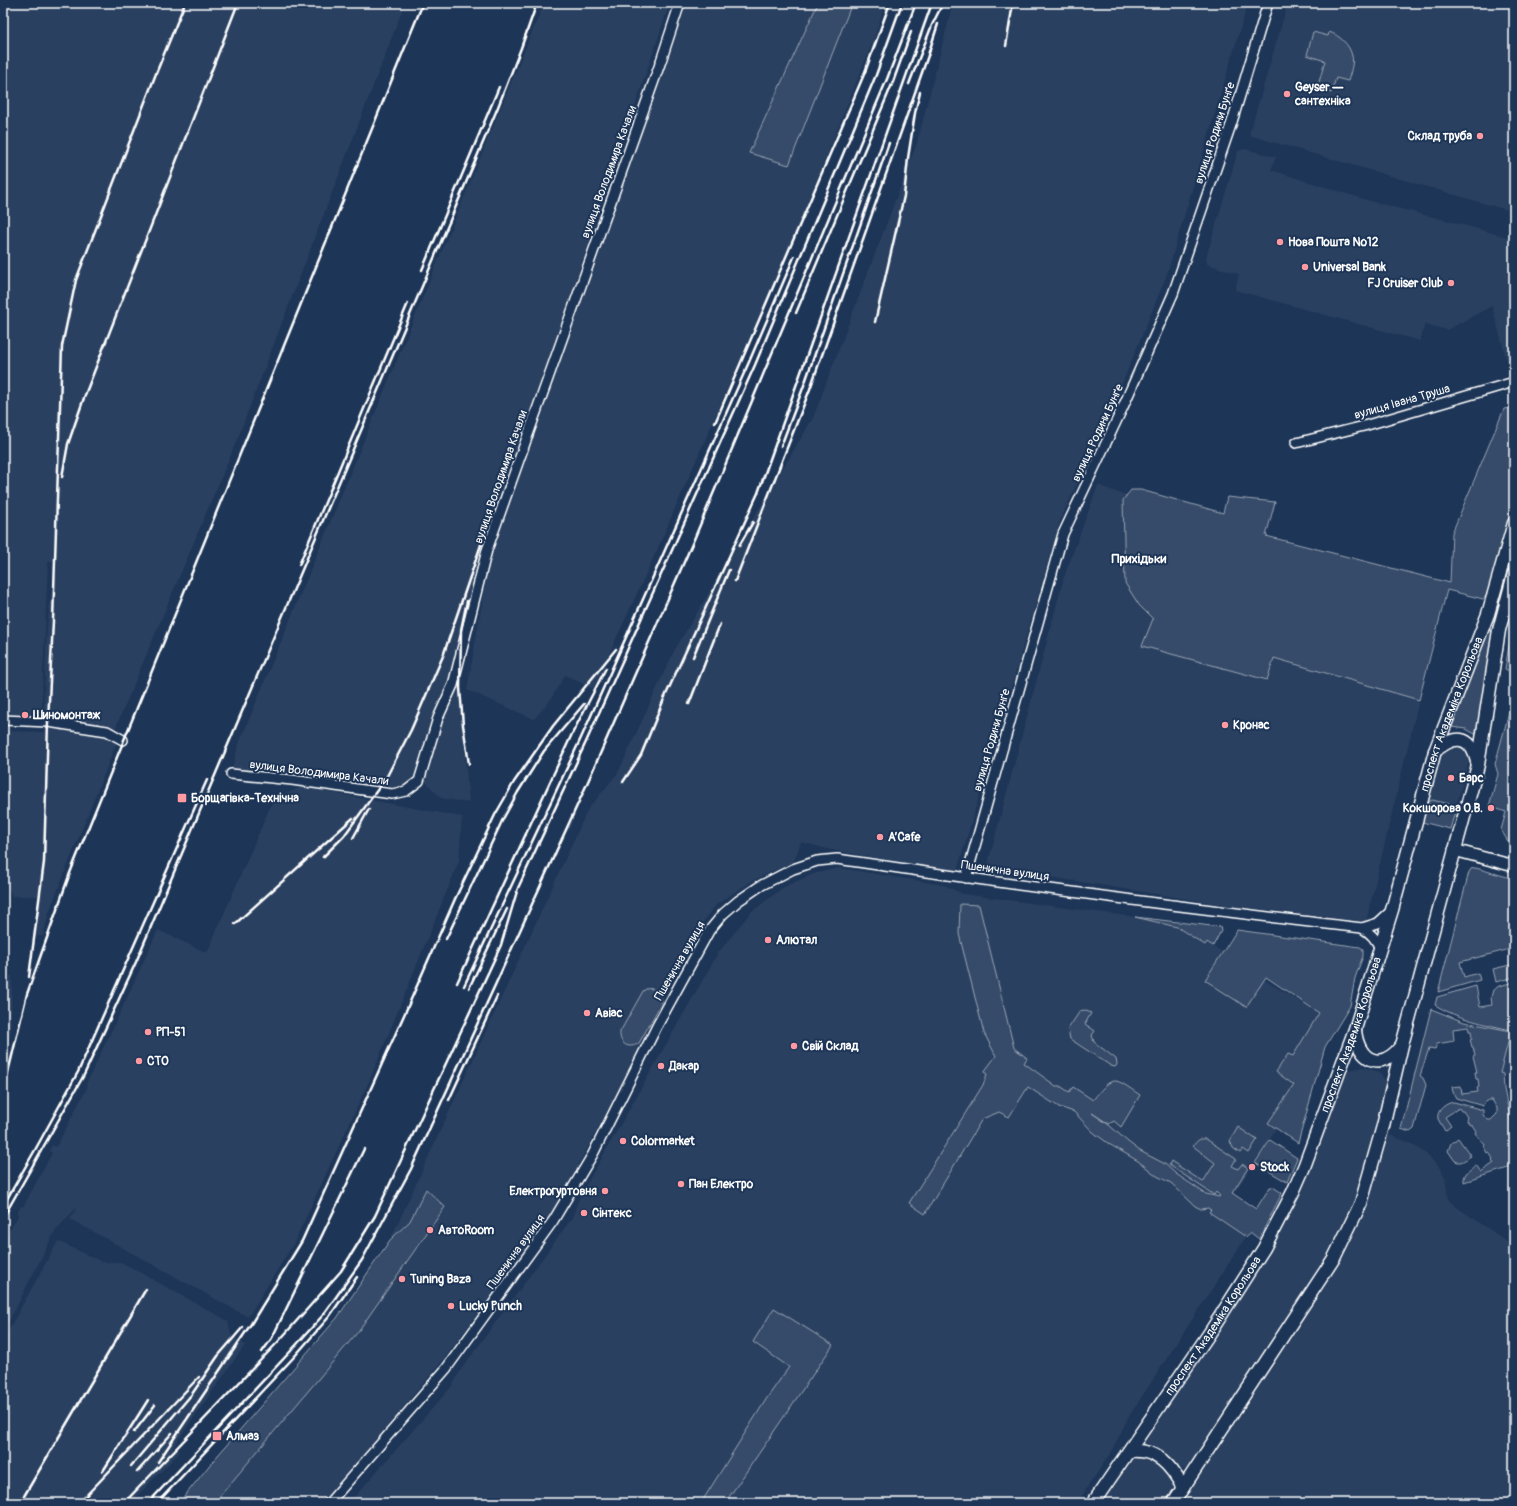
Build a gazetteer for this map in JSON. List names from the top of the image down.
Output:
{
  "streets": {
    "main road": ["проспект Академіка Корольова"],
    "street": [
      "вулиця Родини Бунґе",
      "вулиця Володимира Качали",
      "вулиця Івана Труша",
      "Пшенична вулиця"
    ]
  },
  "crossings": [
    ["вулиця Родини Бунґе", "Пшенична вулиця"],
    ["проспект Академіка Корольова", "Пшенична вулиця"]
  ],
  "districts": ["Прихідьки"],
  "places": {
    "other": [
      "Geyser — сантехніка",
      "Склад труба",
      "Нова Пошта №12",
      "Universal Bank",
      "FJ Cruiser Club",
      "Шиномонтаж",
      "Кронас",
      "Барс",
      "Кокшорова О.В.",
      "A’Cafe",
      "Алютал",
      "Авіас",
      "РП-51",
      "Свій Склад",
      "СТО",
      "Дакар",
      "Colormarket",
      "Stock",
      "Пан Електро",
      "Електрогуртовня",
      "Сінтекс",
      "АвтоRoom",
      "Tuning Baza",
      "Lucky Punch"
    ],
    "transit": ["Борщагівка-Технічна", "Алмаз"]
  }
}
